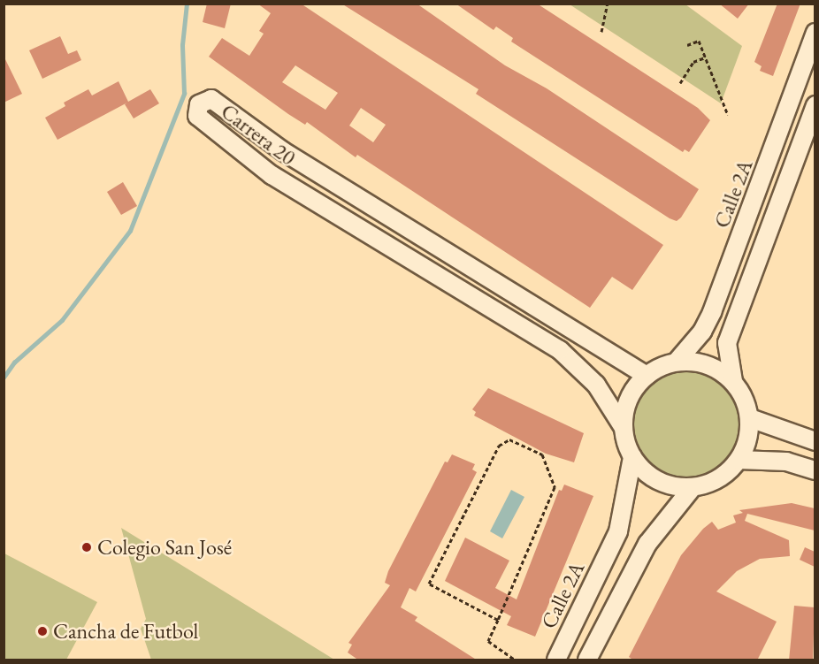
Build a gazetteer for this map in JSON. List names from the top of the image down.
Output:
{
  "streets": {
    "street": ["Carrera 20", "Calle 2A"]
  },
  "crossings": [
    ["Carrera 20", "Calle 2A"]
  ],
  "places": ["Colegio San José", "Cancha de Futbol"]
}
